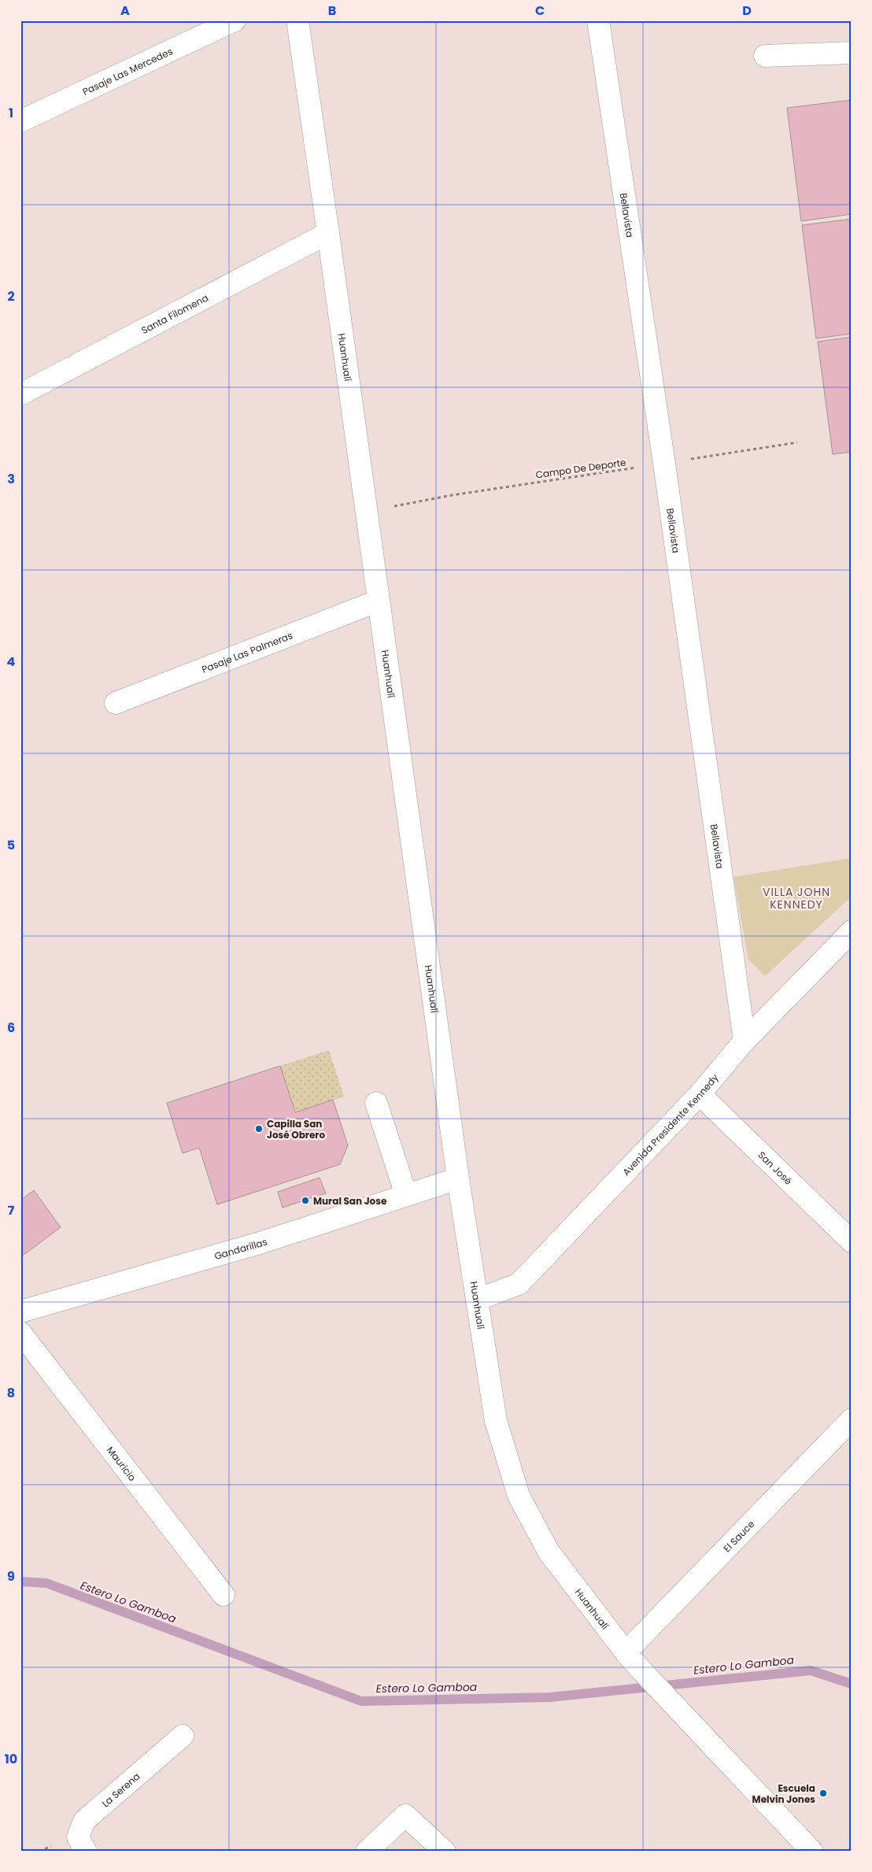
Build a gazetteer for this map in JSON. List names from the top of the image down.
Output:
{
  "streets": {
    "street": [
      "Pasaje Las Mercedes",
      "Bellavista",
      "Santa Filomena",
      "Huanhualí",
      "Pasaje Las Palmeras",
      "Avenida Presidente Kennedy",
      "San José",
      "Gandarillas",
      "Mauricio",
      "El Sauce",
      "La Serena"
    ],
    "path": ["Campo De Deporte"]
  },
  "crossings": [
    ["Bellavista", "Campo De Deporte"],
    ["Bellavista", "Avenida Presidente Kennedy"],
    ["Santa Filomena", "Huanhualí"],
    ["Huanhualí", "Campo De Deporte"],
    ["Huanhualí", "Pasaje Las Palmeras"],
    ["Huanhualí", "Avenida Presidente Kennedy"],
    ["Huanhualí", "Gandarillas"],
    ["Huanhualí", "El Sauce"],
    ["Avenida Presidente Kennedy", "San José"]
  ],
  "districts": ["VILLA JOHN KENNEDY"],
  "water": ["Estero Lo Gamboa"],
  "places": ["Capilla San José Obrero", "Mural San Jose", "Escuela Melvin Jones"],
  "grid": {
    "columns": [
      "A",
      "B",
      "C",
      "D"
    ],
    "rows": [
      "1",
      "2",
      "3",
      "4",
      "5",
      "6",
      "7",
      "8",
      "9",
      "10"
    ]
  }
}
